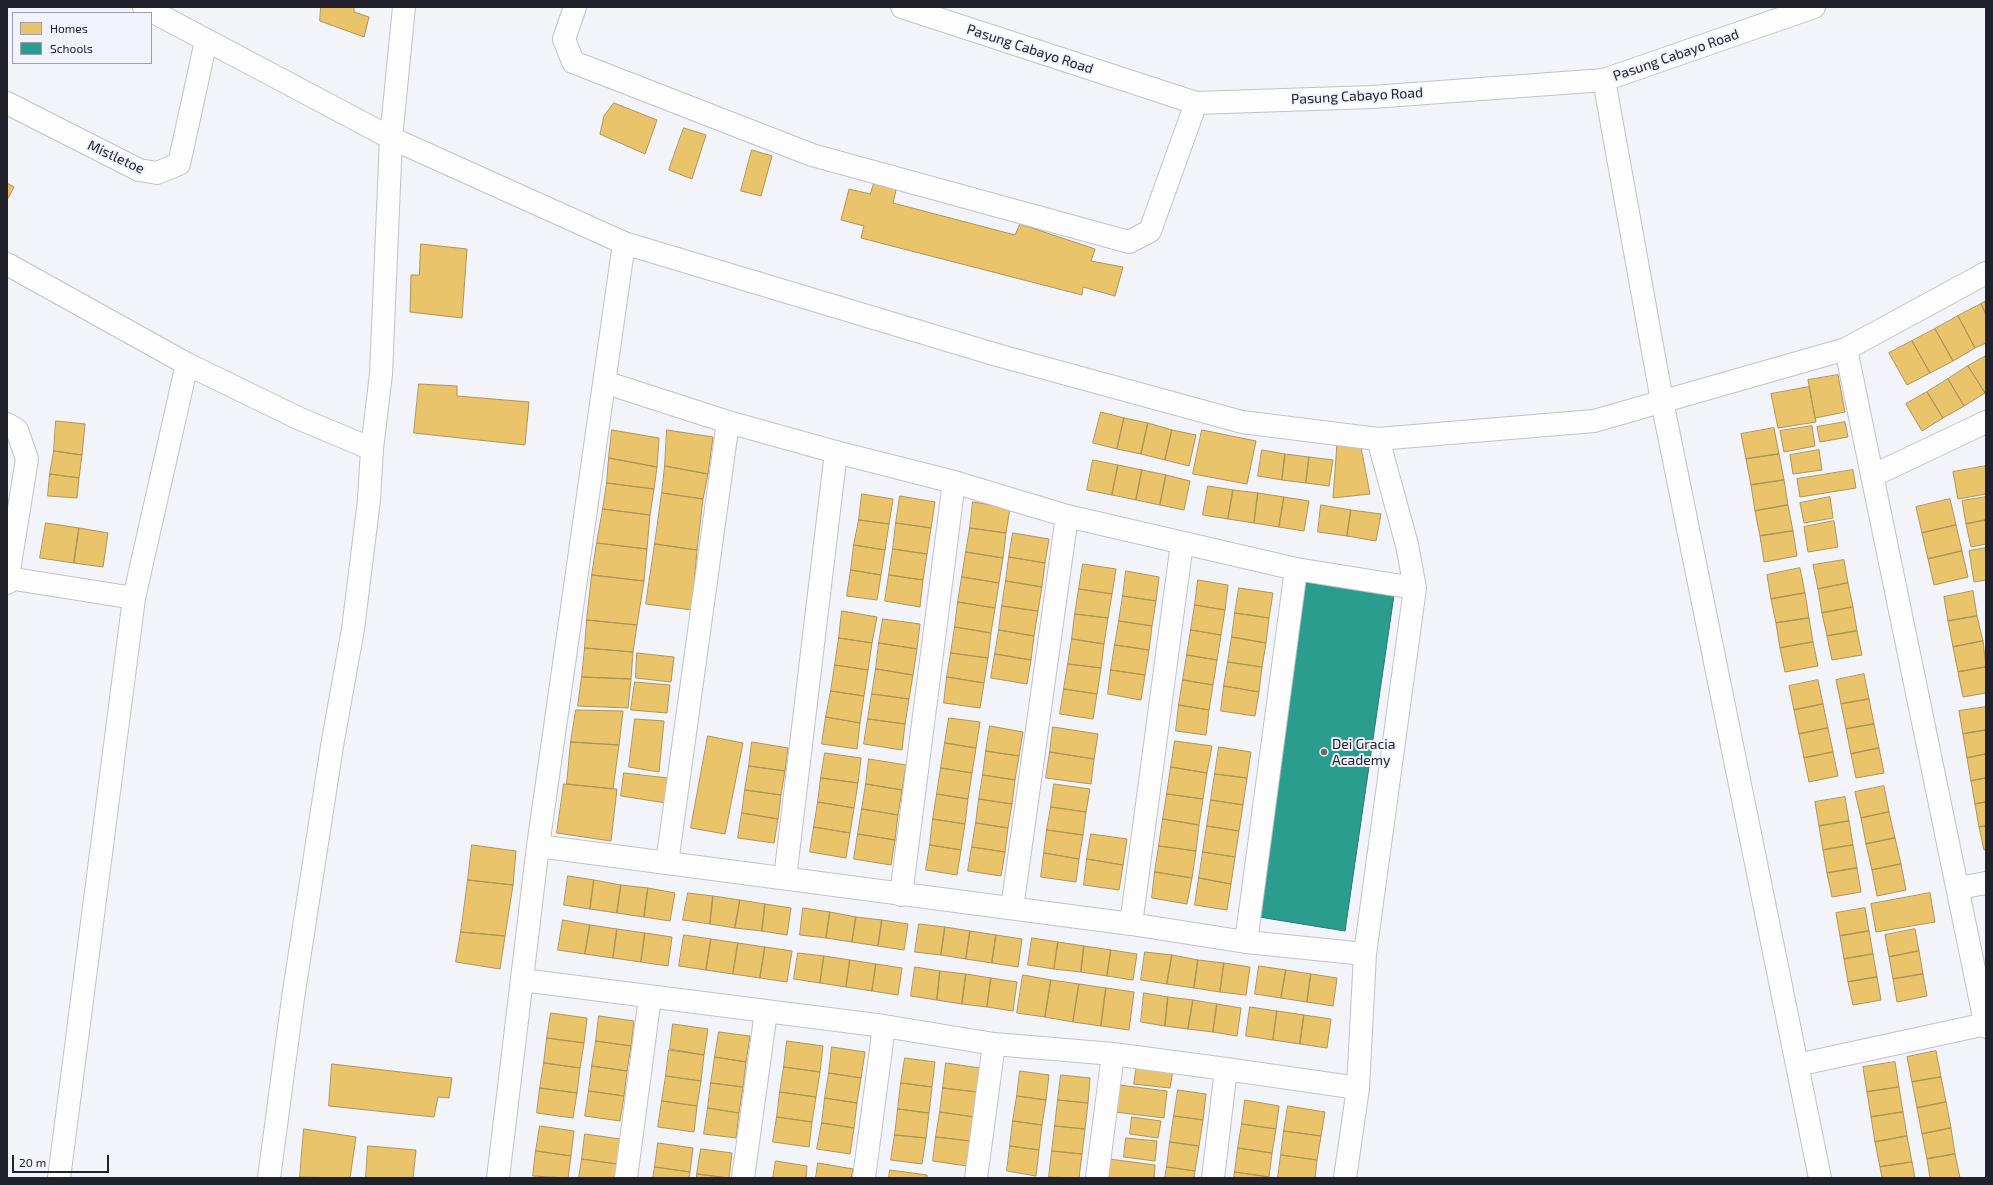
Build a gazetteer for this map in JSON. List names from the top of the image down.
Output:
{
  "streets": {
    "street": ["Pasung Cabayo Road", "Mistletoe"]
  },
  "places": ["Dei Gracia Academy"],
  "legend": ["Homes", "Schools"],
  "scale_bar": "20 m"
}
